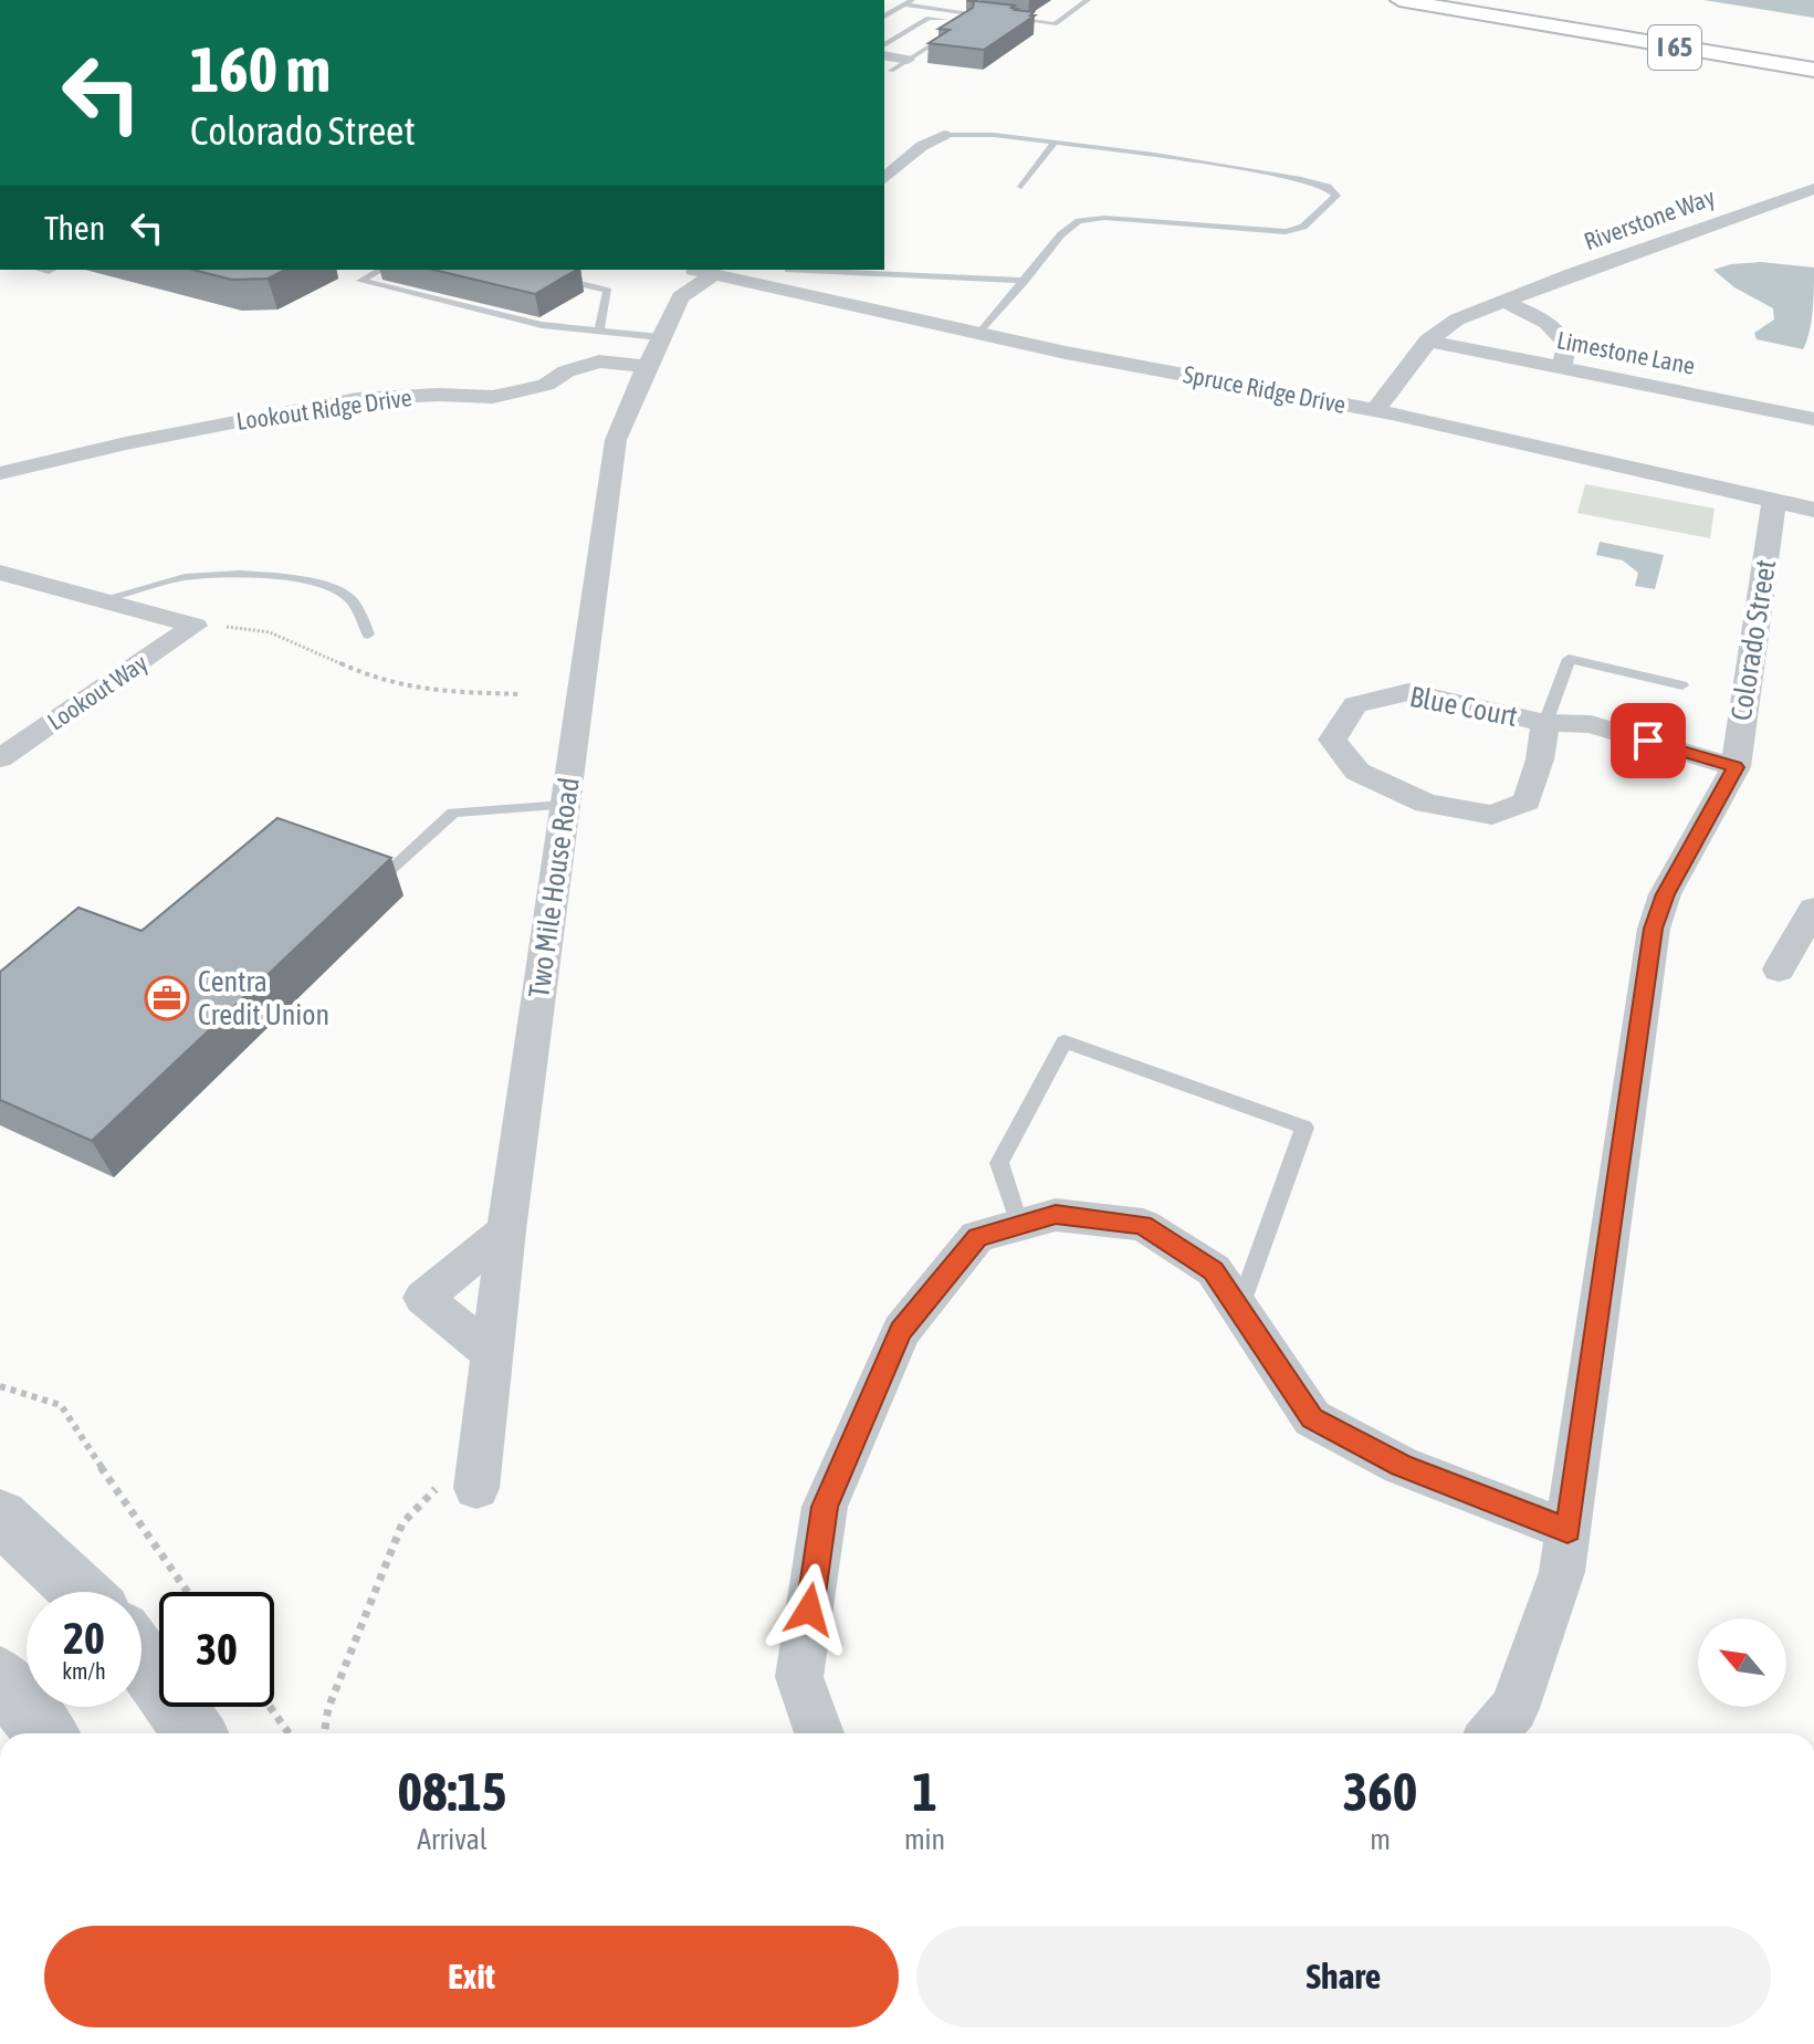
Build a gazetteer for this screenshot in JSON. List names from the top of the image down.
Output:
{
  "streets": {
    "highway": ["I 65"],
    "street": [
      "Riverstone Way",
      "Limestone Lane",
      "Spruce Ridge Drive",
      "Lookout Ridge Drive",
      "Colorado Street",
      "Lookout Way",
      "Blue Court",
      "Two Mile House Road"
    ]
  },
  "crossings": [
    ["Riverstone Way", "Limestone Lane"],
    ["Riverstone Way", "Spruce Ridge Drive"],
    ["Spruce Ridge Drive", "Colorado Street"],
    ["Spruce Ridge Drive", "Two Mile House Road"],
    ["Lookout Ridge Drive", "Two Mile House Road"],
    ["Colorado Street", "Blue Court"]
  ],
  "places": {
    "office": ["Centra Credit Union"]
  },
  "north": "top left",
  "page": {
    "turn": ["160 m", "Colorado Street"],
    "then": "Then",
    "speed": "20 km/h",
    "limit": "30",
    "eta": [
      "08:15",
      "Arrival",
      "1",
      "min",
      "360",
      "m"
    ],
    "buttons": ["Exit", "Share"]
  }
}
